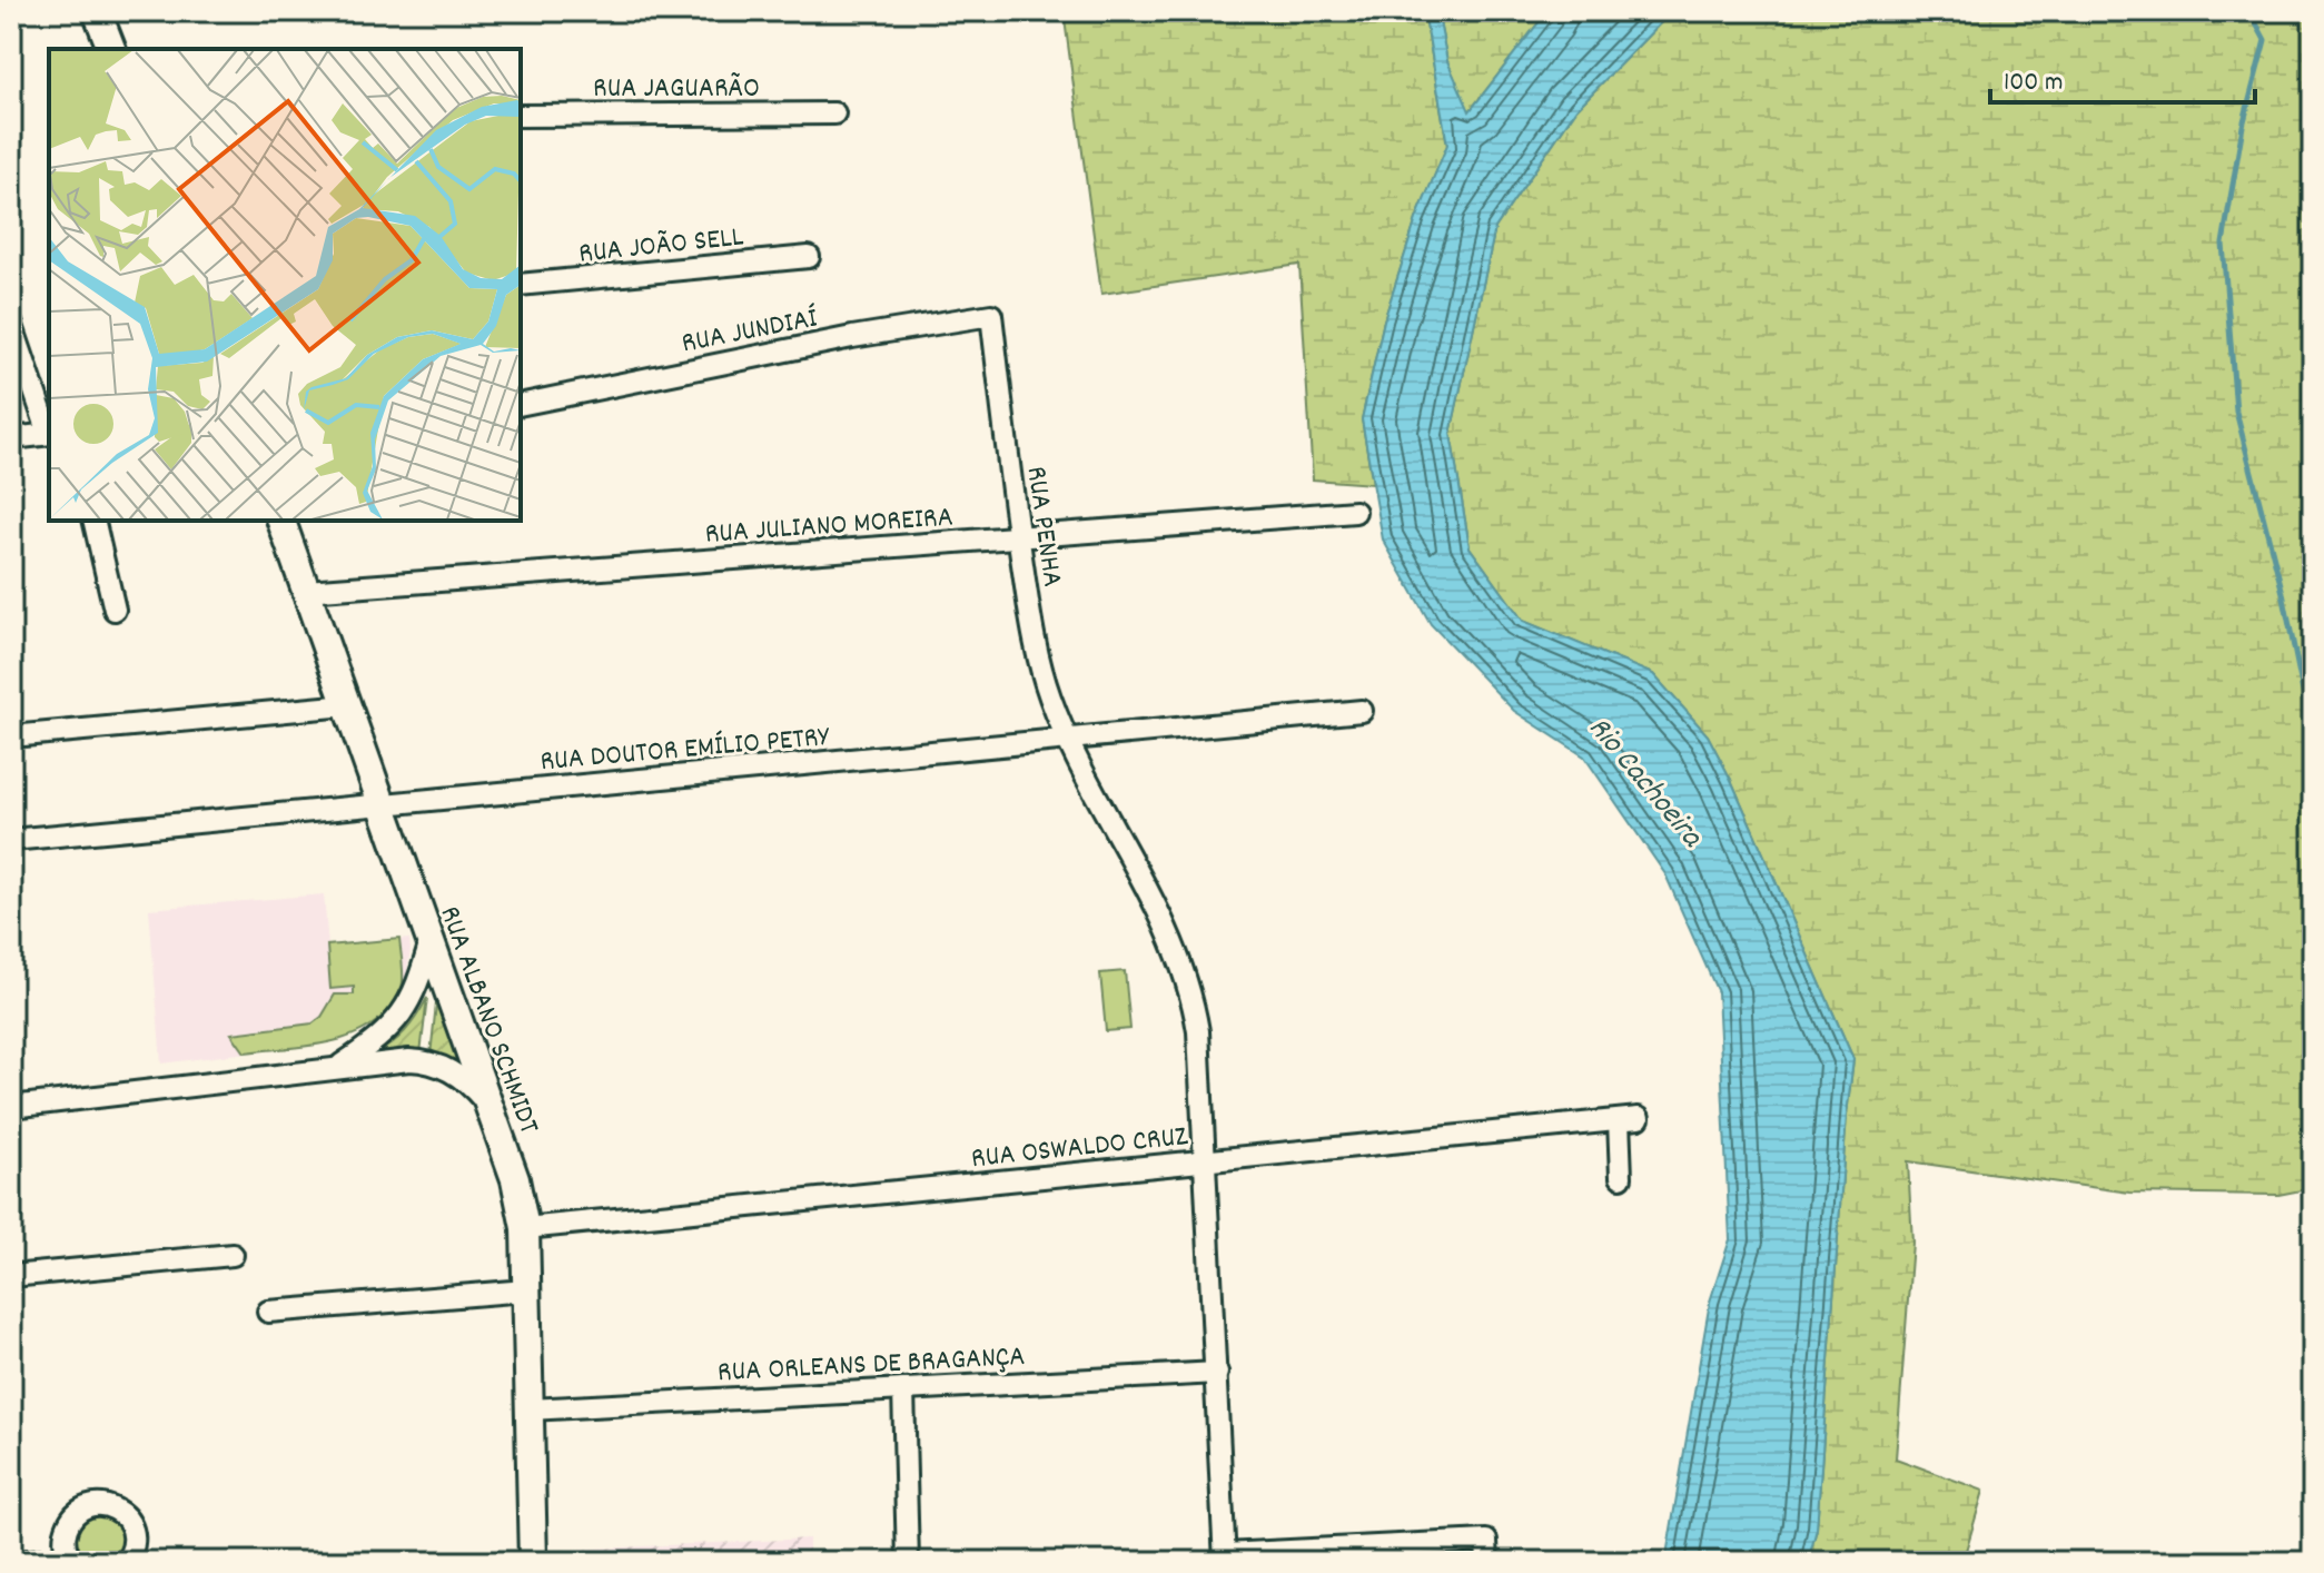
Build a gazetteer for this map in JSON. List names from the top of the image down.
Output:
{
  "streets": {
    "main road": ["RUA ALBANO SCHMIDT"],
    "street": [
      "RUA JAGUARÃO",
      "RUA JOÃO SELL",
      "RUA JUNDIAÍ",
      "RUA JULIANO MOREIRA",
      "RUA PENHA",
      "RUA DOUTOR EMÍLIO PETRY",
      "RUA OSWALDO CRUZ",
      "RUA ORLEANS DE BRAGANÇA"
    ]
  },
  "crossings": [
    ["RUA JUNDIAÍ", "RUA PENHA"],
    ["RUA JULIANO MOREIRA", "RUA PENHA"],
    ["RUA JULIANO MOREIRA", "RUA ALBANO SCHMIDT"],
    ["RUA PENHA", "RUA DOUTOR EMÍLIO PETRY"],
    ["RUA PENHA", "RUA OSWALDO CRUZ"],
    ["RUA PENHA", "RUA ORLEANS DE BRAGANÇA"],
    ["RUA DOUTOR EMÍLIO PETRY", "RUA ALBANO SCHMIDT"],
    ["RUA ALBANO SCHMIDT", "RUA OSWALDO CRUZ"],
    ["RUA ALBANO SCHMIDT", "RUA ORLEANS DE BRAGANÇA"]
  ],
  "water": ["Rio Cachoeira"],
  "scale_bar": "100 m"
}
